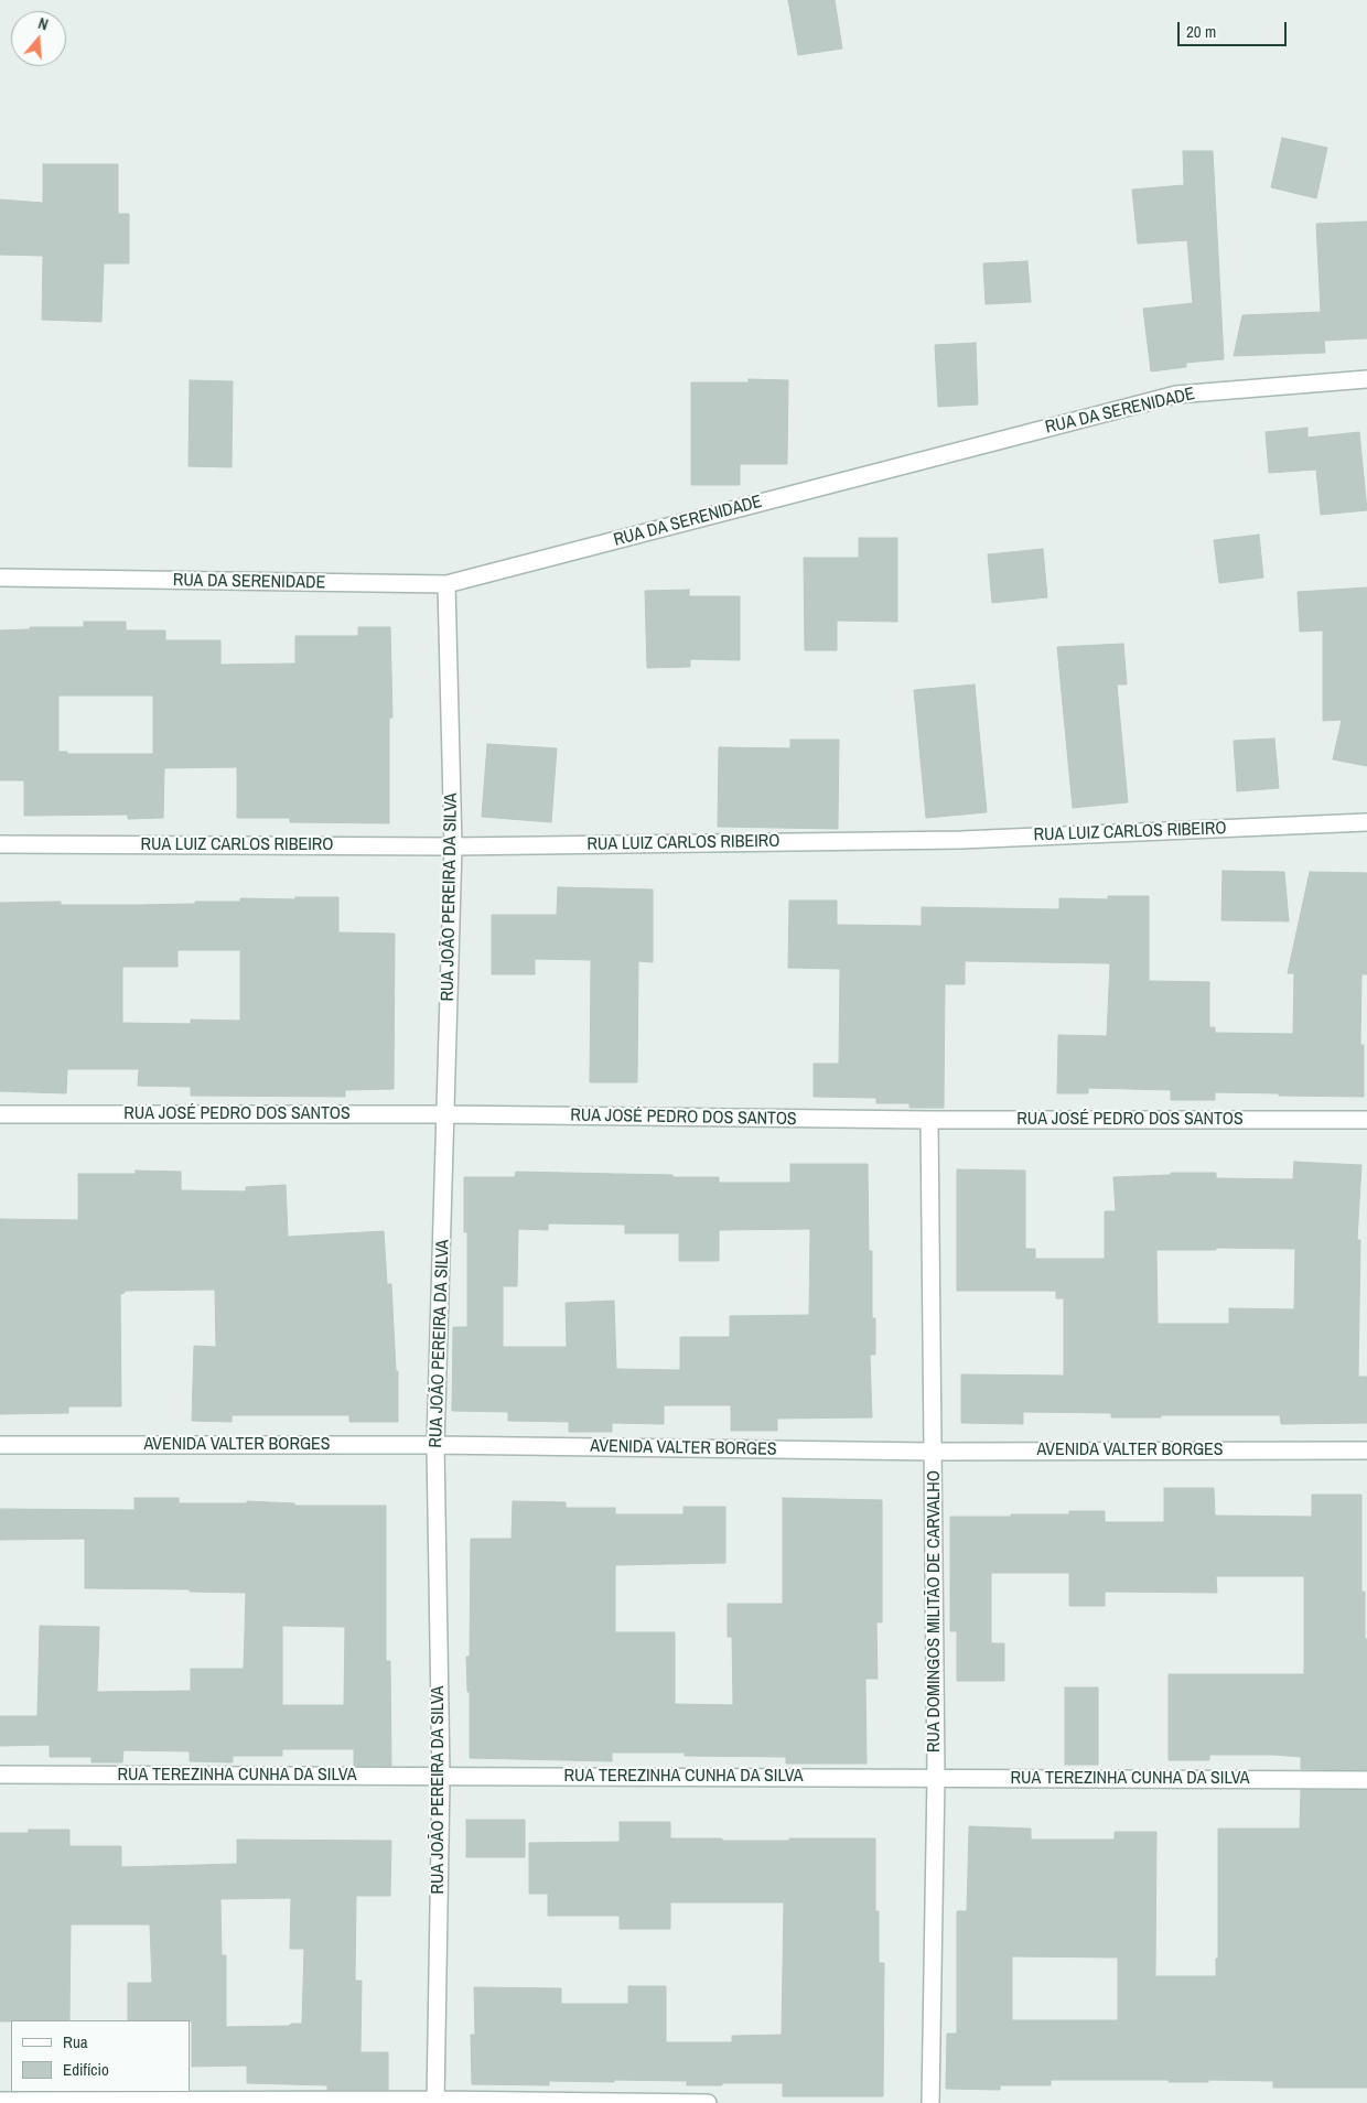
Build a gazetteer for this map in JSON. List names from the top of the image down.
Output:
{
  "streets": {
    "street": [
      "RUA DA SERENIDADE",
      "RUA LUIZ CARLOS RIBEIRO",
      "RUA JOÃO PEREIRA DA SILVA",
      "RUA JOSÉ PEDRO DOS SANTOS",
      "AVENIDA VALTER BORGES",
      "RUA DOMINGOS MILITÃO DE CARVALHO",
      "RUA TEREZINHA CUNHA DA SILVA"
    ]
  },
  "crossings": [
    ["RUA DA SERENIDADE", "RUA JOÃO PEREIRA DA SILVA"],
    ["RUA LUIZ CARLOS RIBEIRO", "RUA JOÃO PEREIRA DA SILVA"],
    ["RUA JOÃO PEREIRA DA SILVA", "RUA JOSÉ PEDRO DOS SANTOS"],
    ["RUA JOÃO PEREIRA DA SILVA", "AVENIDA VALTER BORGES"],
    ["RUA JOÃO PEREIRA DA SILVA", "RUA TEREZINHA CUNHA DA SILVA"],
    ["RUA JOSÉ PEDRO DOS SANTOS", "RUA DOMINGOS MILITÃO DE CARVALHO"],
    ["AVENIDA VALTER BORGES", "RUA DOMINGOS MILITÃO DE CARVALHO"],
    ["RUA DOMINGOS MILITÃO DE CARVALHO", "RUA TEREZINHA CUNHA DA SILVA"]
  ],
  "legend": ["Rua", "Edifício"],
  "scale_bar": "20 m",
  "north": "top"
}
